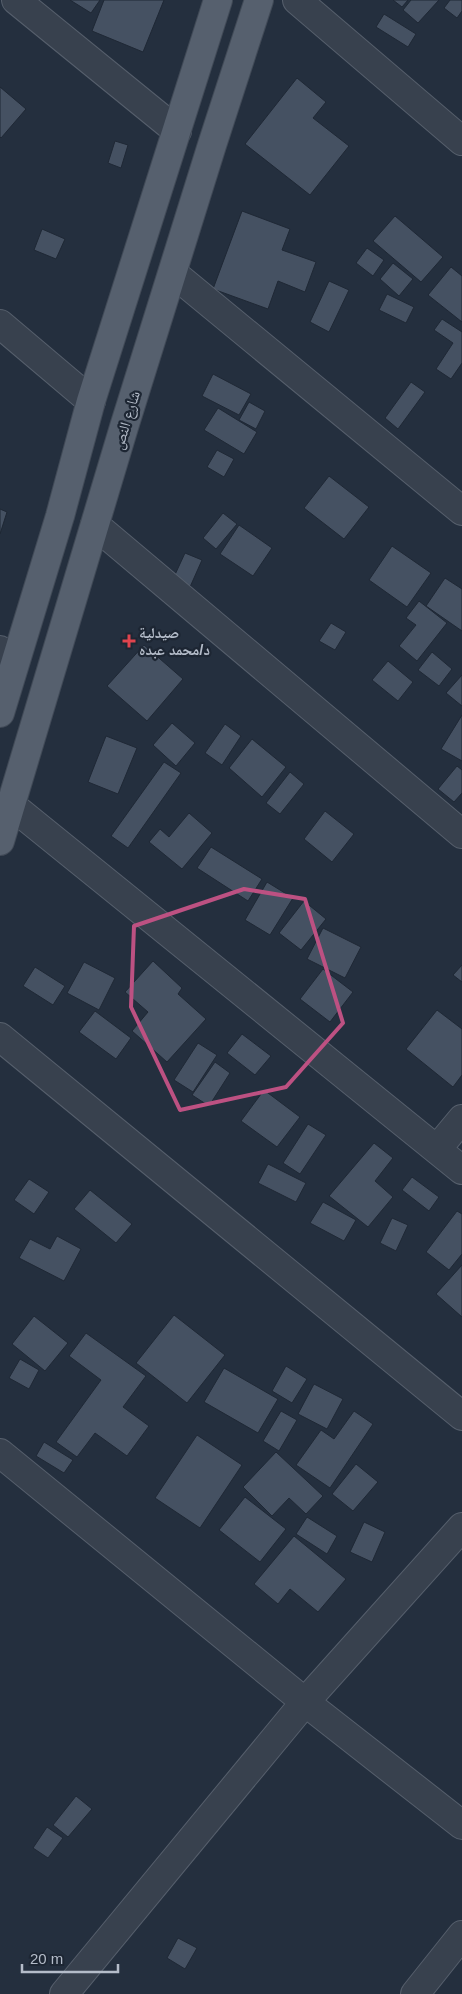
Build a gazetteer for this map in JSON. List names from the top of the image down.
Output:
{
  "streets": {
    "main road": ["شارع النص"]
  },
  "places": {
    "health": ["صيدلية د/محمد عبده"]
  },
  "scale_bar": "20 m"
}
